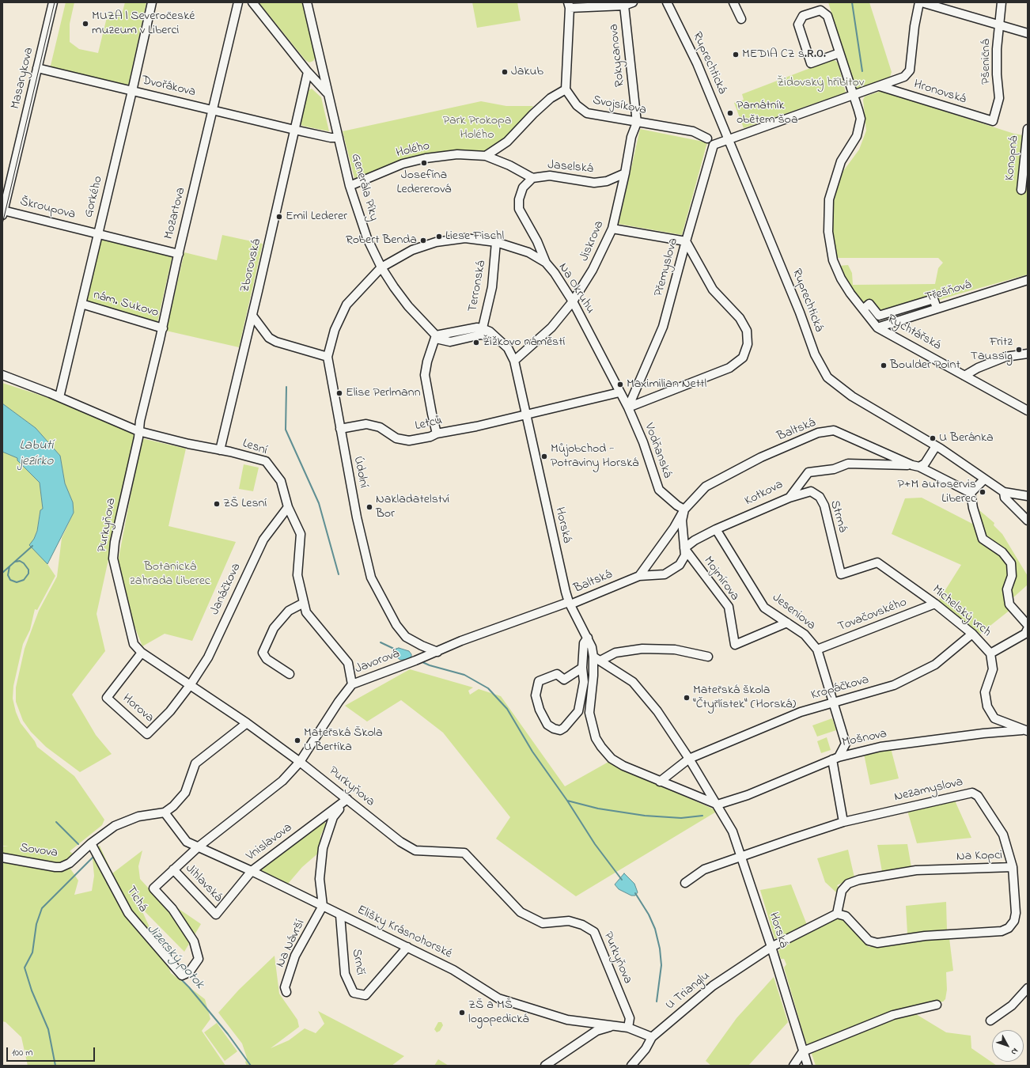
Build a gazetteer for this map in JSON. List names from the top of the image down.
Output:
{
  "streets": {
    "street": [
      "Rokycanova",
      "Pšeničná",
      "Ruprechtická",
      "Masarykova",
      "Dvořákova",
      "Hronovská",
      "Svojsíkova",
      "Holého",
      "Konopná",
      "Jaselská",
      "Generála Píky",
      "Gorkého",
      "Škroupova",
      "Mozartova",
      "Jiskrova",
      "Zborovská",
      "Přemyslova",
      "Terronská",
      "Na Okruhu",
      "Třešňová",
      "nám. Sukovo",
      "Rychtářská",
      "Letců",
      "Baltská",
      "Lesní",
      "Vodňanská",
      "Údolní",
      "Kotkova",
      "Strmá",
      "Purkyňova",
      "Horská",
      "Mojmírova",
      "Janáčkova",
      "Michelský vrch",
      "Jeseniova",
      "Tovačovského",
      "Javorová",
      "Kropáčkova",
      "Horova",
      "Mošnova",
      "Nezamyslova",
      "Vnislavova",
      "Sovova",
      "Na Kopci",
      "Jihlavská",
      "Tichá",
      "Elišky Krásnohorské",
      "Na Návrší",
      "Srnčí",
      "U Trianglu"
    ]
  },
  "crossings": [
    ["Rokycanova", "Svojsíkova"],
    ["Rokycanova", "Jiskrova"],
    ["Pšeničná", "Hronovská"],
    ["Ruprechtická", "Přemyslova"],
    ["Masarykova", "Dvořákova"],
    ["Masarykova", "Škroupova"],
    ["Dvořákova", "Gorkého"],
    ["Dvořákova", "Mozartova"],
    ["Dvořákova", "Zborovská"],
    ["Svojsíkova", "Jiskrova"],
    ["Holého", "Jaselská"],
    ["Holého", "Generála Píky"],
    ["Jaselská", "Jiskrova"],
    ["Jaselská", "Na Okruhu"],
    ["Generála Píky", "Jiskrova"],
    ["Generála Píky", "Terronská"],
    ["Generála Píky", "Na Okruhu"],
    ["Generála Píky", "Letců"],
    ["Generála Píky", "Horská"],
    ["Gorkého", "Škroupova"],
    ["Gorkého", "nám. Sukovo"],
    ["Gorkého", "Lesní"],
    ["Škroupova", "Mozartova"],
    ["Mozartova", "nám. Sukovo"],
    ["Mozartova", "Lesní"],
    ["Mozartova", "Purkyňova"],
    ["Jiskrova", "Terronská"],
    ["Jiskrova", "Na Okruhu"],
    ["Jiskrova", "Letců"],
    ["Jiskrova", "Horská"],
    ["Zborovská", "Lesní"],
    ["Přemyslova", "Vodňanská"],
    ["Terronská", "Na Okruhu"],
    ["Terronská", "Letců"],
    ["Terronská", "Horská"],
    ["Na Okruhu", "Letců"],
    ["Na Okruhu", "Vodňanská"],
    ["Na Okruhu", "Údolní"],
    ["Třešňová", "Rychtářská"],
    ["Letců", "Vodňanská"],
    ["Letců", "Údolní"],
    ["Letců", "Horská"],
    ["Baltská", "Vodňanská"],
    ["Baltská", "Kotkova"],
    ["Baltská", "Horská"],
    ["Baltská", "Javorová"],
    ["Lesní", "Purkyňova"],
    ["Lesní", "Janáčkova"],
    ["Lesní", "Javorová"],
    ["Údolní", "Javorová"],
    ["Kotkova", "Strmá"],
    ["Kotkova", "Mojmírova"],
    ["Kotkova", "Jeseniova"],
    ["Strmá", "Michelský vrch"],
    ["Purkyňova", "Janáčkova"],
    ["Purkyňova", "Javorová"],
    ["Purkyňova", "Horova"],
    ["Purkyňova", "Vnislavova"],
    ["Purkyňova", "Elišky Krásnohorské"],
    ["Horská", "Javorová"],
    ["Horská", "Kropáčkova"],
    ["Horská", "Mošnova"],
    ["Horská", "Nezamyslova"],
    ["Horská", "U Trianglu"],
    ["Mojmírova", "Jeseniova"],
    ["Janáčkova", "Horova"],
    ["Michelský vrch", "Tovačovského"],
    ["Michelský vrch", "Kropáčkova"],
    ["Jeseniova", "Tovačovského"],
    ["Jeseniova", "Kropáčkova"],
    ["Jeseniova", "Mošnova"],
    ["Javorová", "Jihlavská"],
    ["Javorová", "Tichá"],
    ["Javorová", "Elišky Krásnohorské"],
    ["Nezamyslova", "Na Kopci"],
    ["Vnislavova", "Jihlavská"],
    ["Vnislavova", "Elišky Krásnohorské"],
    ["Sovova", "Tichá"],
    ["Sovova", "Elišky Krásnohorské"],
    ["Elišky Krásnohorské", "Na Návrší"],
    ["Elišky Krásnohorské", "Srnčí"],
    ["Elišky Krásnohorské", "U Trianglu"]
  ],
  "water": ["Labutí jezírko", "Jizerský potok"],
  "parks": ["Židovský hřibitov", "Park Prokopa Holého", "Botanická zahrada Liberec"],
  "places": [
    "MUZA | Severočeské muzeum v Liberci",
    "MEDIA CZ s.ʀ.ᴏ.",
    "Jakub",
    "Památník obětem šoa",
    "Josefína Ledererová",
    "Emil Lederer",
    "Liese Fischl",
    "Robert Benda",
    "Žižkovo náměstí",
    "Fritz Taussig",
    "Boulder Point",
    "Maximilian Nettl",
    "Elise Perlmann",
    "U Beránka",
    "Můjobchod - Potraviny Horská",
    "P+M autoservis Liberec",
    "ZŠ Lesní",
    "Nakladatelství Bor",
    "Mateřská škola \"Čtyřlístek\" (Horská)",
    "Mateřská Škola U Bertíka",
    "ZŠ a MŠ logopedická"
  ],
  "scale_bar": "100 m",
  "north": "bottom right"
}
